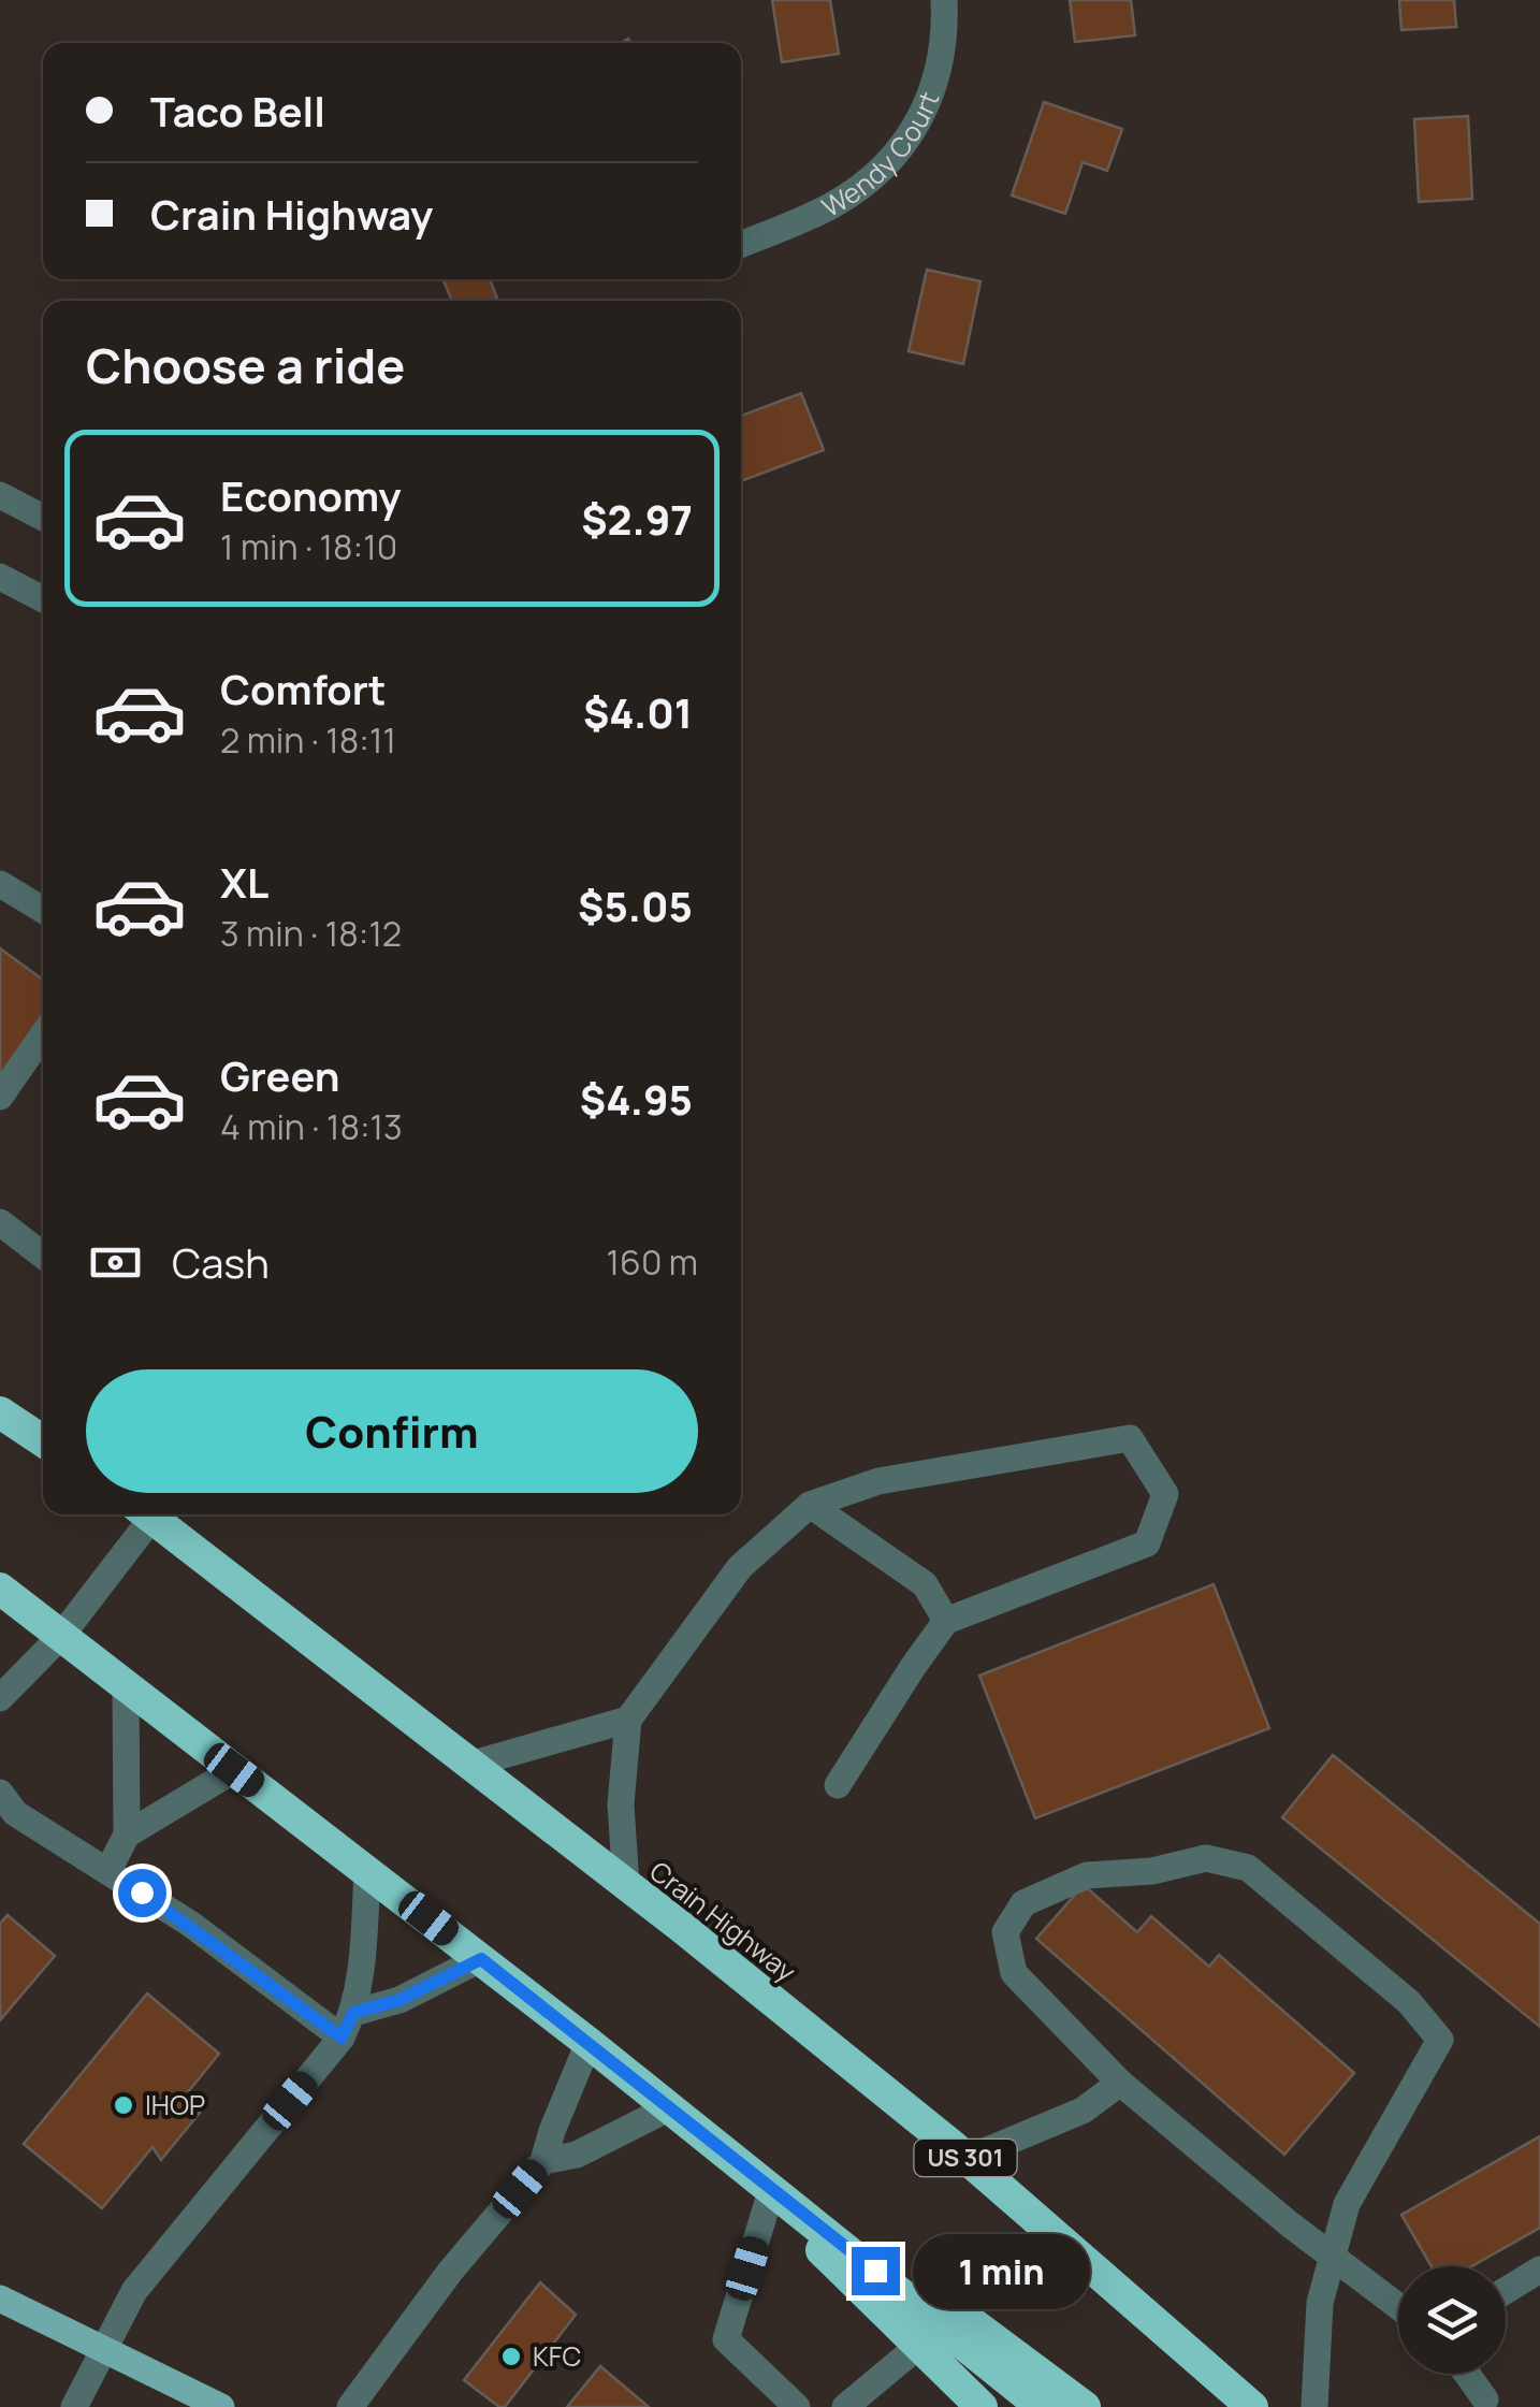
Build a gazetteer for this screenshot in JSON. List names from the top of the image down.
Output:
{
  "streets": {
    "highway": ["Crain Highway", "US 301"],
    "street": ["Wendy Court"]
  },
  "places": ["IHOP", "KFC"],
  "page": {
    "banner": ["Taco Bell", "Crain Highway"],
    "heading": "Choose a ride",
    "list": [
      {
        "name": "Economy",
        "note": "1 min · 18:10",
        "value": "$2.97"
      },
      {
        "name": "Comfort",
        "note": "2 min · 18:11",
        "value": "$4.01"
      },
      {
        "name": "XL",
        "note": "3 min · 18:12",
        "value": "$5.05"
      },
      {
        "name": "Green",
        "note": "4 min · 18:13",
        "value": "$4.95"
      }
    ],
    "pay": ["Cash", "160 m"],
    "buttons": "Confirm",
    "bubble": "1 min"
  }
}
